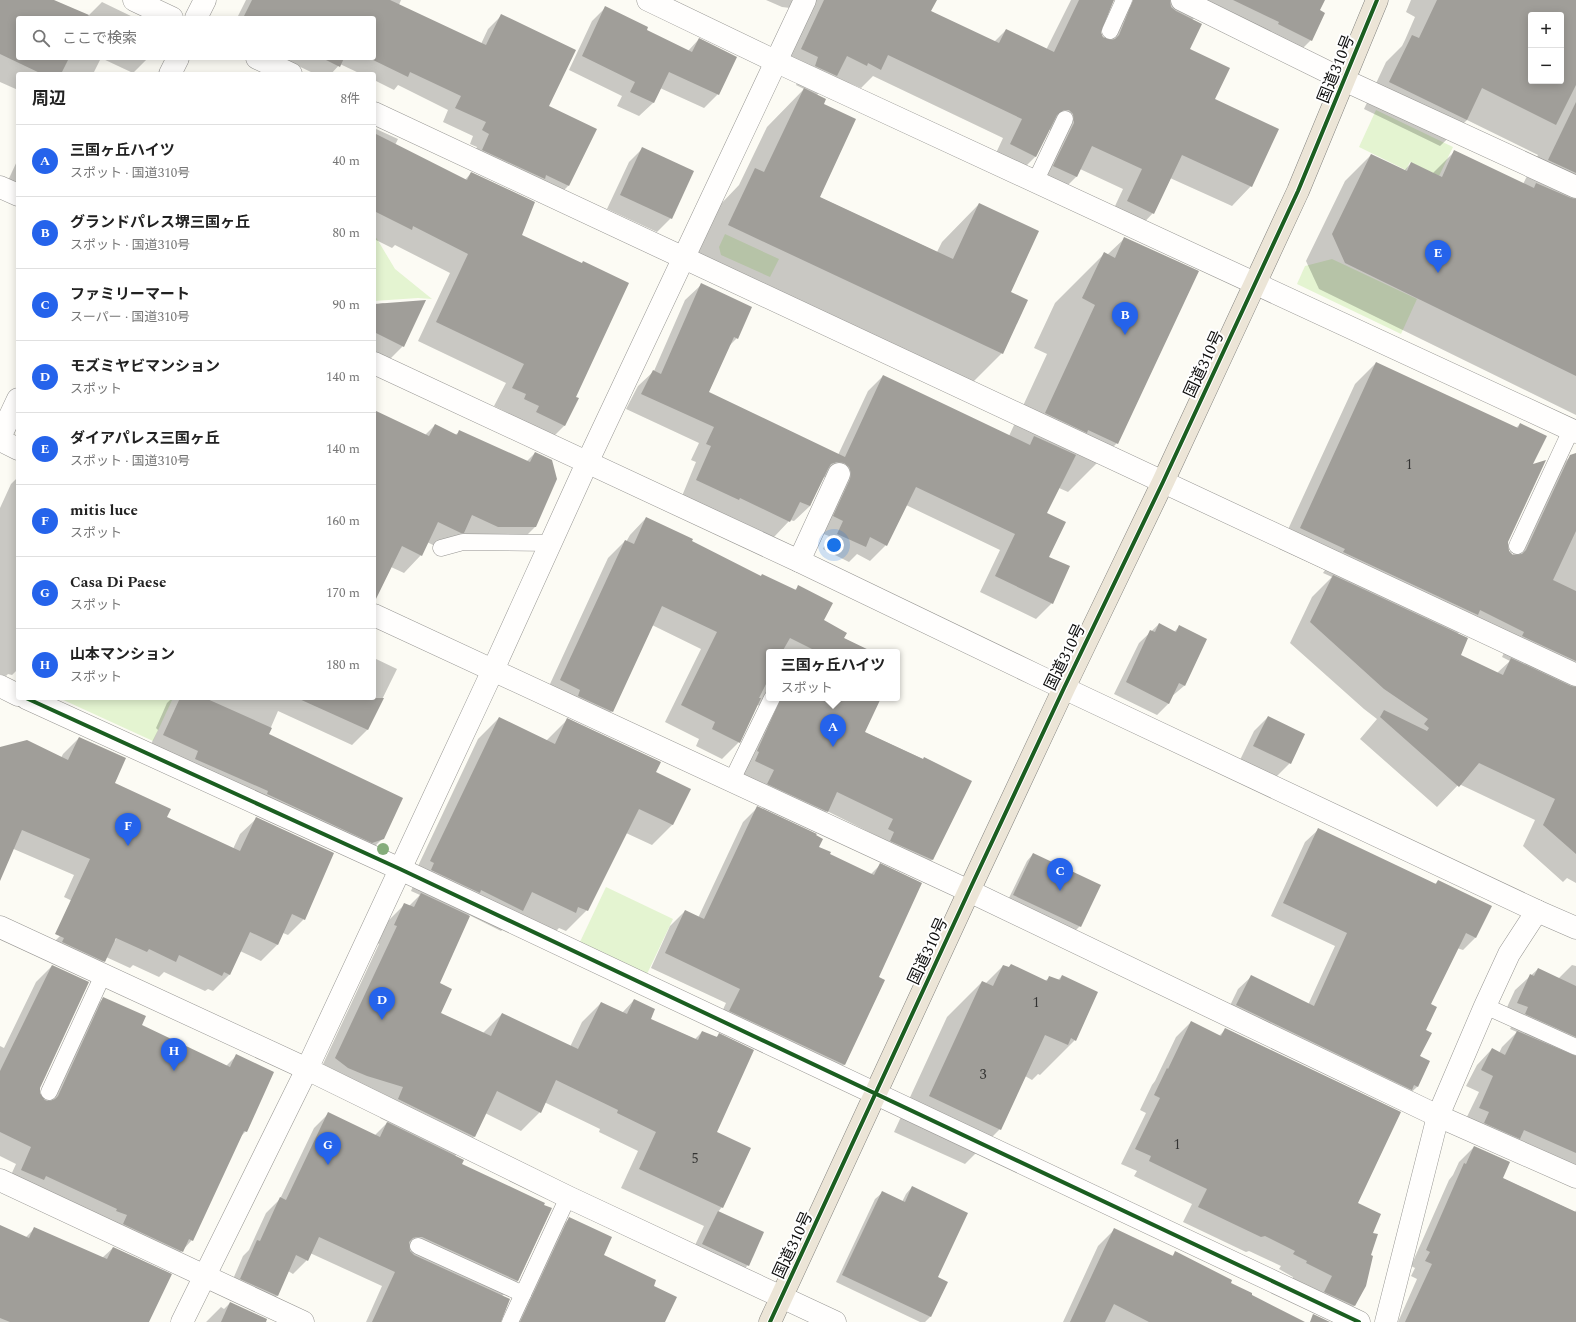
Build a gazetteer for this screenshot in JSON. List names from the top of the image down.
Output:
{
  "streets": {
    "highway": ["国道310号"]
  },
  "house_numbers": [
    "1",
    "1",
    "3",
    "1",
    "5"
  ],
  "page": {
    "map_buttons": ["+", "−"],
    "search": "ここで検索",
    "heading": ["周辺", "8件"],
    "list": [
      {
        "mark": "A",
        "name": "三国ヶ丘ハイツ",
        "note": "スポット · 国道310号",
        "value": "40 m"
      },
      {
        "mark": "B",
        "name": "グランドパレス堺三国ヶ丘",
        "note": "スポット · 国道310号",
        "value": "80 m"
      },
      {
        "mark": "C",
        "name": "ファミリーマート",
        "note": "スーパー · 国道310号",
        "value": "90 m"
      },
      {
        "mark": "D",
        "name": "モズミヤビマンション",
        "note": "スポット",
        "value": "140 m"
      },
      {
        "mark": "E",
        "name": "ダイアパレス三国ヶ丘",
        "note": "スポット · 国道310号",
        "value": "140 m"
      },
      {
        "mark": "F",
        "name": "mitis luce",
        "note": "スポット",
        "value": "160 m"
      },
      {
        "mark": "G",
        "name": "Casa Di Paese",
        "note": "スポット",
        "value": "170 m"
      },
      {
        "mark": "H",
        "name": "山本マンション",
        "note": "スポット",
        "value": "180 m"
      }
    ],
    "pins": [
      "E",
      "B",
      "A",
      "F",
      "C",
      "D",
      "H",
      "G"
    ],
    "popup": ["三国ヶ丘ハイツ", "スポット"]
  }
}
